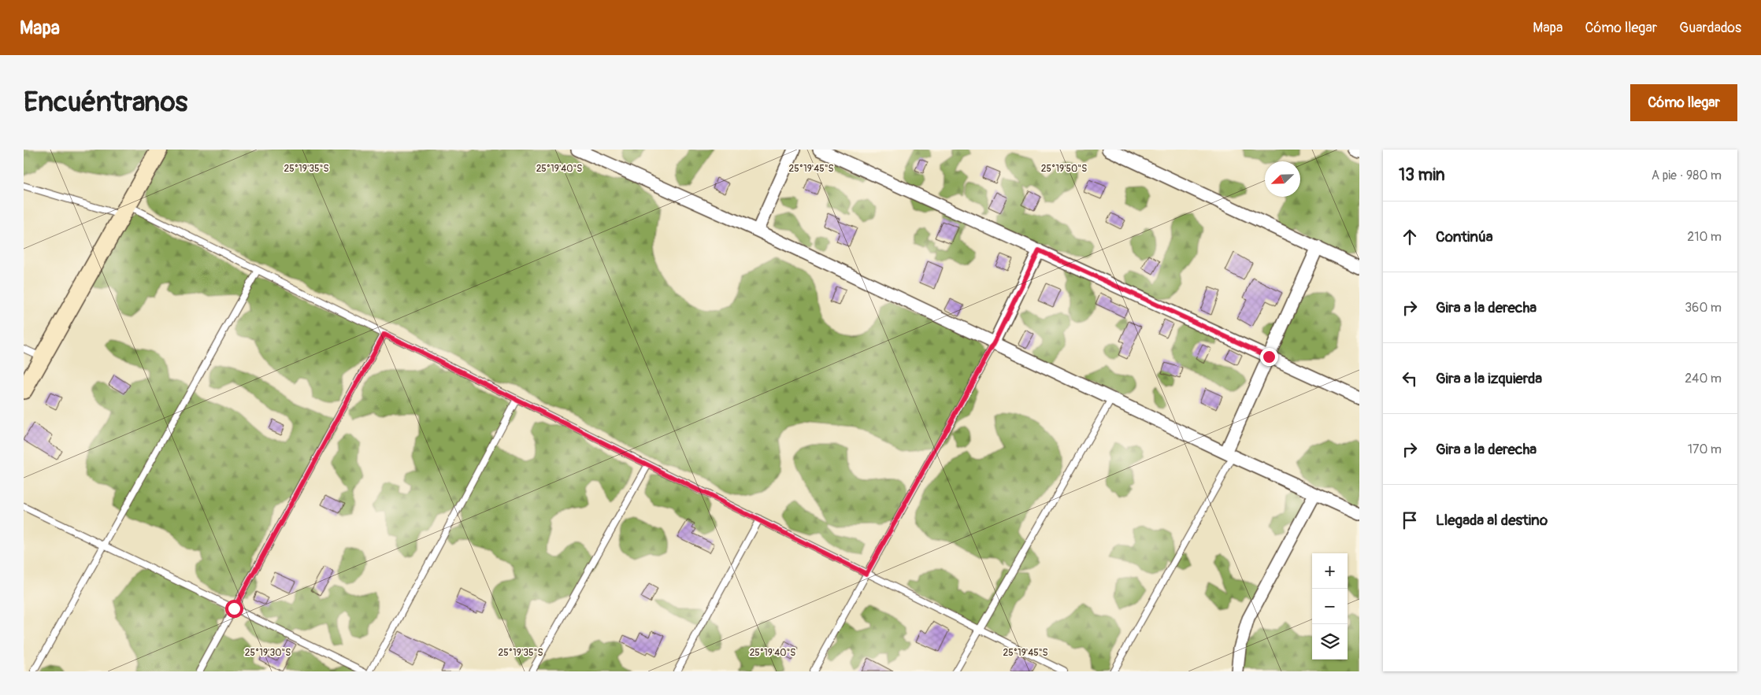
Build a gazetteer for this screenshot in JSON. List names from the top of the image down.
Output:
{
  "north": "bottom left",
  "page": {
    "header": "Mapa",
    "nav": ["Mapa", "Cómo llegar", "Guardados"],
    "buttons": "Cómo llegar",
    "title": "Encuéntranos",
    "heading": ["13 min", "A pie · 980 m"],
    "list": [
      ["Continúa", "210 m"],
      ["Gira a la derecha", "360 m"],
      ["Gira a la izquierda", "240 m"],
      ["Gira a la derecha", "170 m"],
      "Llegada al destino"
    ],
    "map_buttons": ["+", "−"]
  },
  "coordinates": [
    "25°19'35\"S",
    "25°19'40\"S",
    "25°19'45\"S",
    "25°19'50\"S",
    "25°19'30\"S"
  ]
}
